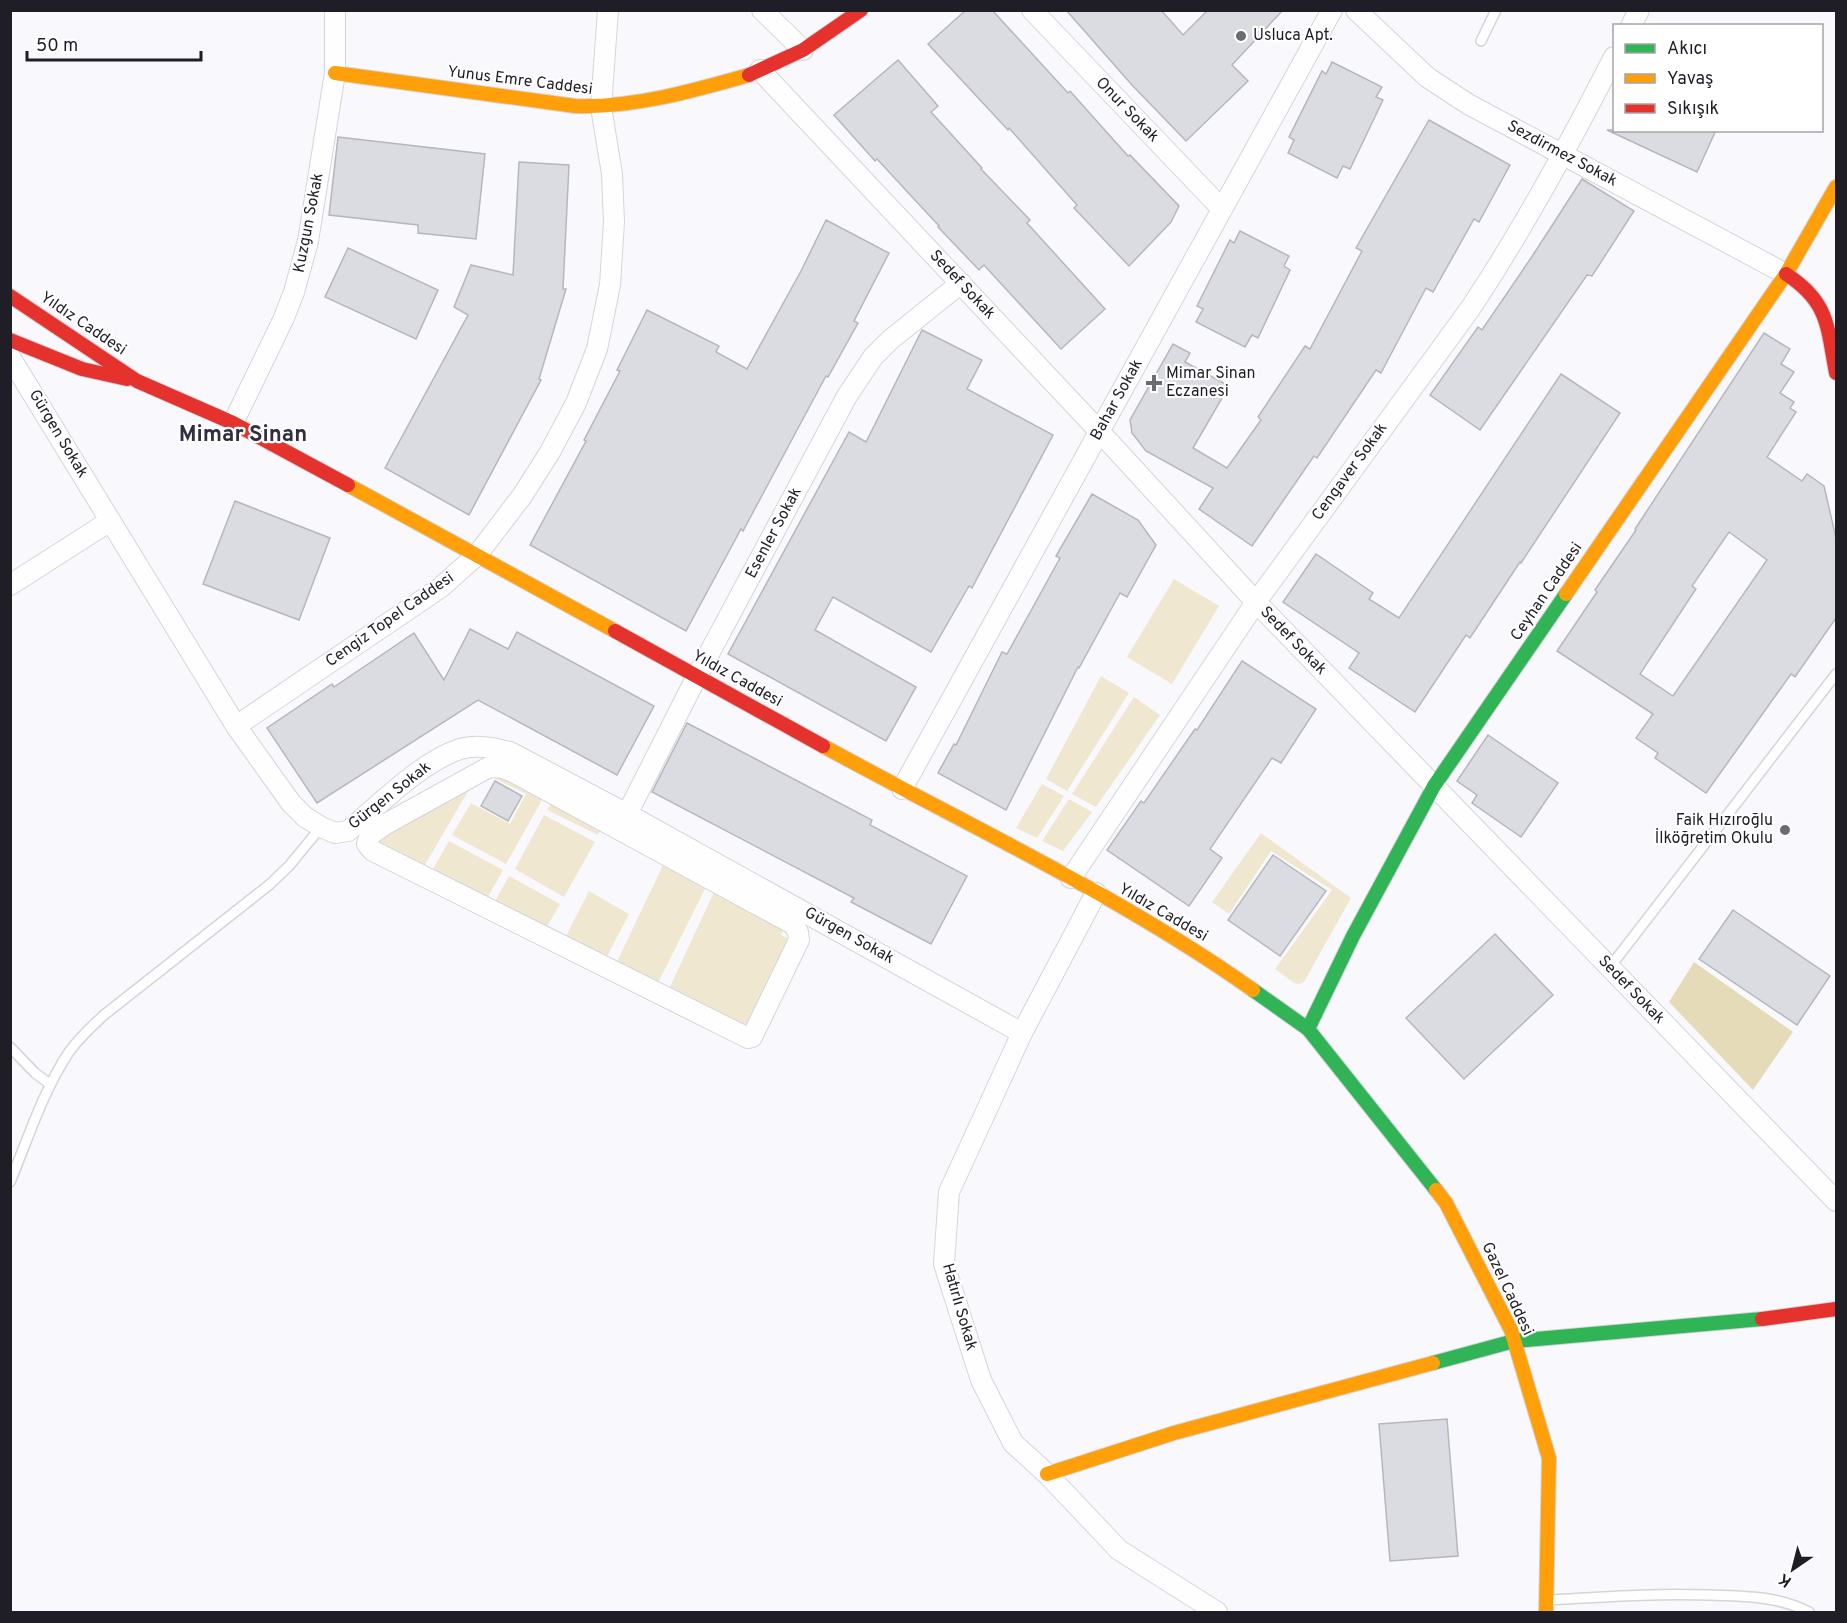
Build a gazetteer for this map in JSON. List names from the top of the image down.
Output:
{
  "streets": {
    "street": [
      "Yunus Emre Caddesi",
      "Onur Sokak",
      "Sezdirmez Sokak",
      "Kuzgun Sokak",
      "Sedef Sokak",
      "Yıldız Caddesi",
      "Bahar Sokak",
      "Gürgen Sokak",
      "Cengaver Sokak",
      "Esenler Sokak",
      "Ceyhan Caddesi",
      "Cengiz Topel Caddesi",
      "Gazel Caddesi",
      "Hatırlı Sokak"
    ]
  },
  "crossings": [
    ["Yunus Emre Caddesi", "Kuzgun Sokak"],
    ["Yunus Emre Caddesi", "Sedef Sokak"],
    ["Yunus Emre Caddesi", "Cengiz Topel Caddesi"],
    ["Onur Sokak", "Bahar Sokak"],
    ["Sezdirmez Sokak", "Cengaver Sokak"],
    ["Sezdirmez Sokak", "Ceyhan Caddesi"],
    ["Kuzgun Sokak", "Yıldız Caddesi"],
    ["Sedef Sokak", "Bahar Sokak"],
    ["Sedef Sokak", "Cengaver Sokak"],
    ["Sedef Sokak", "Esenler Sokak"],
    ["Sedef Sokak", "Ceyhan Caddesi"],
    ["Yıldız Caddesi", "Bahar Sokak"],
    ["Yıldız Caddesi", "Cengaver Sokak"],
    ["Yıldız Caddesi", "Esenler Sokak"],
    ["Yıldız Caddesi", "Ceyhan Caddesi"],
    ["Yıldız Caddesi", "Cengiz Topel Caddesi"],
    ["Yıldız Caddesi", "Gazel Caddesi"],
    ["Yıldız Caddesi", "Hatırlı Sokak"],
    ["Gürgen Sokak", "Esenler Sokak"],
    ["Gürgen Sokak", "Cengiz Topel Caddesi"],
    ["Gürgen Sokak", "Hatırlı Sokak"],
    ["Ceyhan Caddesi", "Gazel Caddesi"]
  ],
  "districts": ["Mimar Sinan"],
  "places": {
    "other": ["Usluca Apt.", "Faik Hızıroğlu İlköğretim Okulu"],
    "health": ["Mimar Sinan Eczanesi"]
  },
  "legend": ["Akıcı", "Yavaş", "Sıkışık"],
  "scale_bar": "50 m",
  "north": "bottom left"
}
